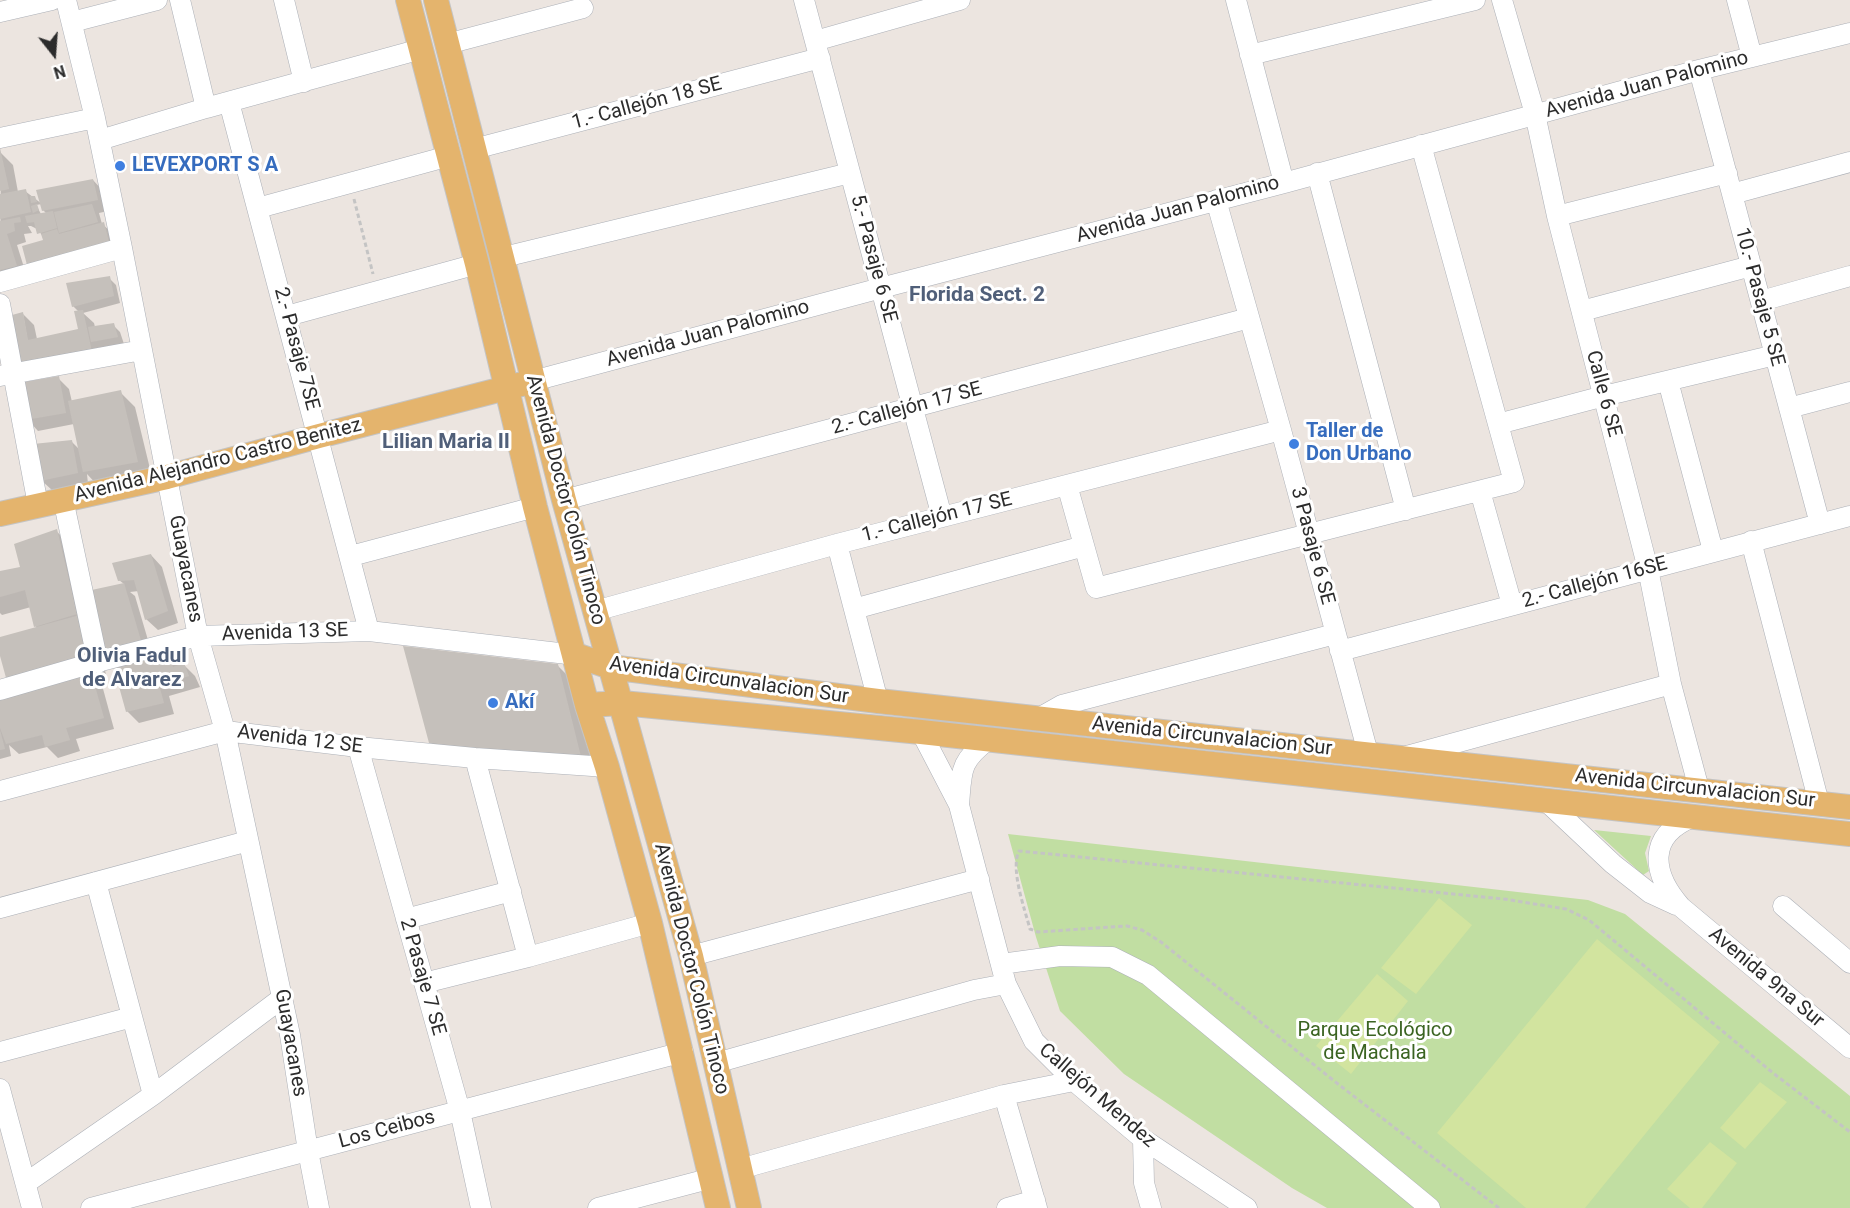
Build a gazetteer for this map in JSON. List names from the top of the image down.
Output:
{
  "streets": {
    "main road": [
      "Avenida Juan Palomino",
      "Avenida Alejandro Castro Benitez",
      "Avenida Doctor Colón Tinoco",
      "Avenida Circunvalacion Sur"
    ],
    "street": [
      "1.- Callejón 18 SE",
      "5.- Pasaje 6 SE",
      "10.- Pasaje 5 SE",
      "2.- Pasaje 7SE",
      "Calle 6 SE",
      "2.- Callejón 17 SE",
      "1.- Callejón 17 SE",
      "3 Pasaje 6 SE",
      "Guayacanes",
      "2.- Callejón 16SE",
      "Avenida 13 SE",
      "Avenida 12 SE",
      "2 Pasaje 7 SE",
      "Avenida 9na Sur",
      "Callejón Mendez",
      "Los Ceibos"
    ]
  },
  "crossings": [
    ["Avenida Juan Palomino", "5.- Pasaje 6 SE"],
    ["Avenida Juan Palomino", "10.- Pasaje 5 SE"],
    ["Avenida Juan Palomino", "Calle 6 SE"],
    ["Avenida Juan Palomino", "Avenida Alejandro Castro Benitez"],
    ["Avenida Juan Palomino", "Avenida Doctor Colón Tinoco"],
    ["Avenida Juan Palomino", "3 Pasaje 6 SE"],
    ["1.- Callejón 18 SE", "5.- Pasaje 6 SE"],
    ["1.- Callejón 18 SE", "Avenida Doctor Colón Tinoco"],
    ["5.- Pasaje 6 SE", "2.- Callejón 17 SE"],
    ["5.- Pasaje 6 SE", "1.- Callejón 17 SE"],
    ["10.- Pasaje 5 SE", "2.- Callejón 16SE"],
    ["2.- Pasaje 7SE", "Avenida Alejandro Castro Benitez"],
    ["2.- Pasaje 7SE", "Avenida 13 SE"],
    ["Calle 6 SE", "2.- Callejón 16SE"],
    ["Calle 6 SE", "Avenida Circunvalacion Sur"],
    ["2.- Callejón 17 SE", "Avenida Doctor Colón Tinoco"],
    ["2.- Callejón 17 SE", "3 Pasaje 6 SE"],
    ["Avenida Alejandro Castro Benitez", "Avenida Doctor Colón Tinoco"],
    ["Avenida Alejandro Castro Benitez", "Guayacanes"],
    ["Avenida Doctor Colón Tinoco", "1.- Callejón 17 SE"],
    ["Avenida Doctor Colón Tinoco", "Avenida 13 SE"],
    ["Avenida Doctor Colón Tinoco", "Avenida Circunvalacion Sur"],
    ["Avenida Doctor Colón Tinoco", "Avenida 12 SE"],
    ["Avenida Doctor Colón Tinoco", "Los Ceibos"],
    ["1.- Callejón 17 SE", "3 Pasaje 6 SE"],
    ["3 Pasaje 6 SE", "2.- Callejón 16SE"],
    ["3 Pasaje 6 SE", "Avenida Circunvalacion Sur"],
    ["Guayacanes", "Avenida 13 SE"],
    ["Guayacanes", "Avenida 12 SE"],
    ["Guayacanes", "Los Ceibos"],
    ["2.- Callejón 16SE", "Avenida Circunvalacion Sur"],
    ["Avenida 13 SE", "Avenida Circunvalacion Sur"],
    ["Avenida Circunvalacion Sur", "Avenida 9na Sur"],
    ["Avenida Circunvalacion Sur", "Callejón Mendez"],
    ["Avenida 12 SE", "2 Pasaje 7 SE"],
    ["2 Pasaje 7 SE", "Los Ceibos"]
  ],
  "districts": ["Florida Sect. 2", "Lilian Maria II", "Olivia Fadul de Alvarez"],
  "parks": ["Parque Ecológico de Machala"],
  "places": ["LEVEXPORT S A", "Taller de Don Urbano", "Akí"],
  "north": "bottom"
}
